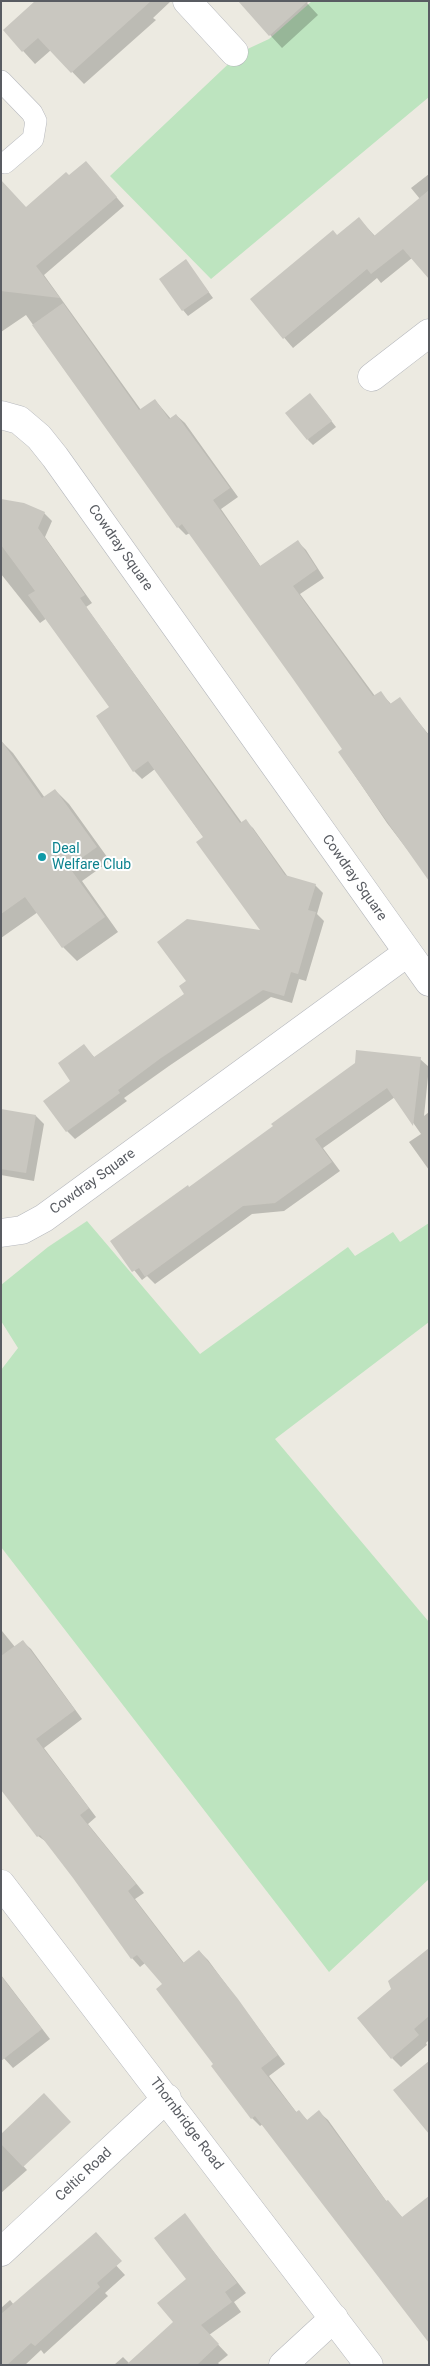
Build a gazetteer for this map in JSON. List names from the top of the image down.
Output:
{
  "streets": {
    "street": ["Cowdray Square", "Thornbridge Road", "Celtic Road"]
  },
  "crossings": [
    ["Thornbridge Road", "Celtic Road"]
  ],
  "places": ["Deal Welfare Club"]
}
